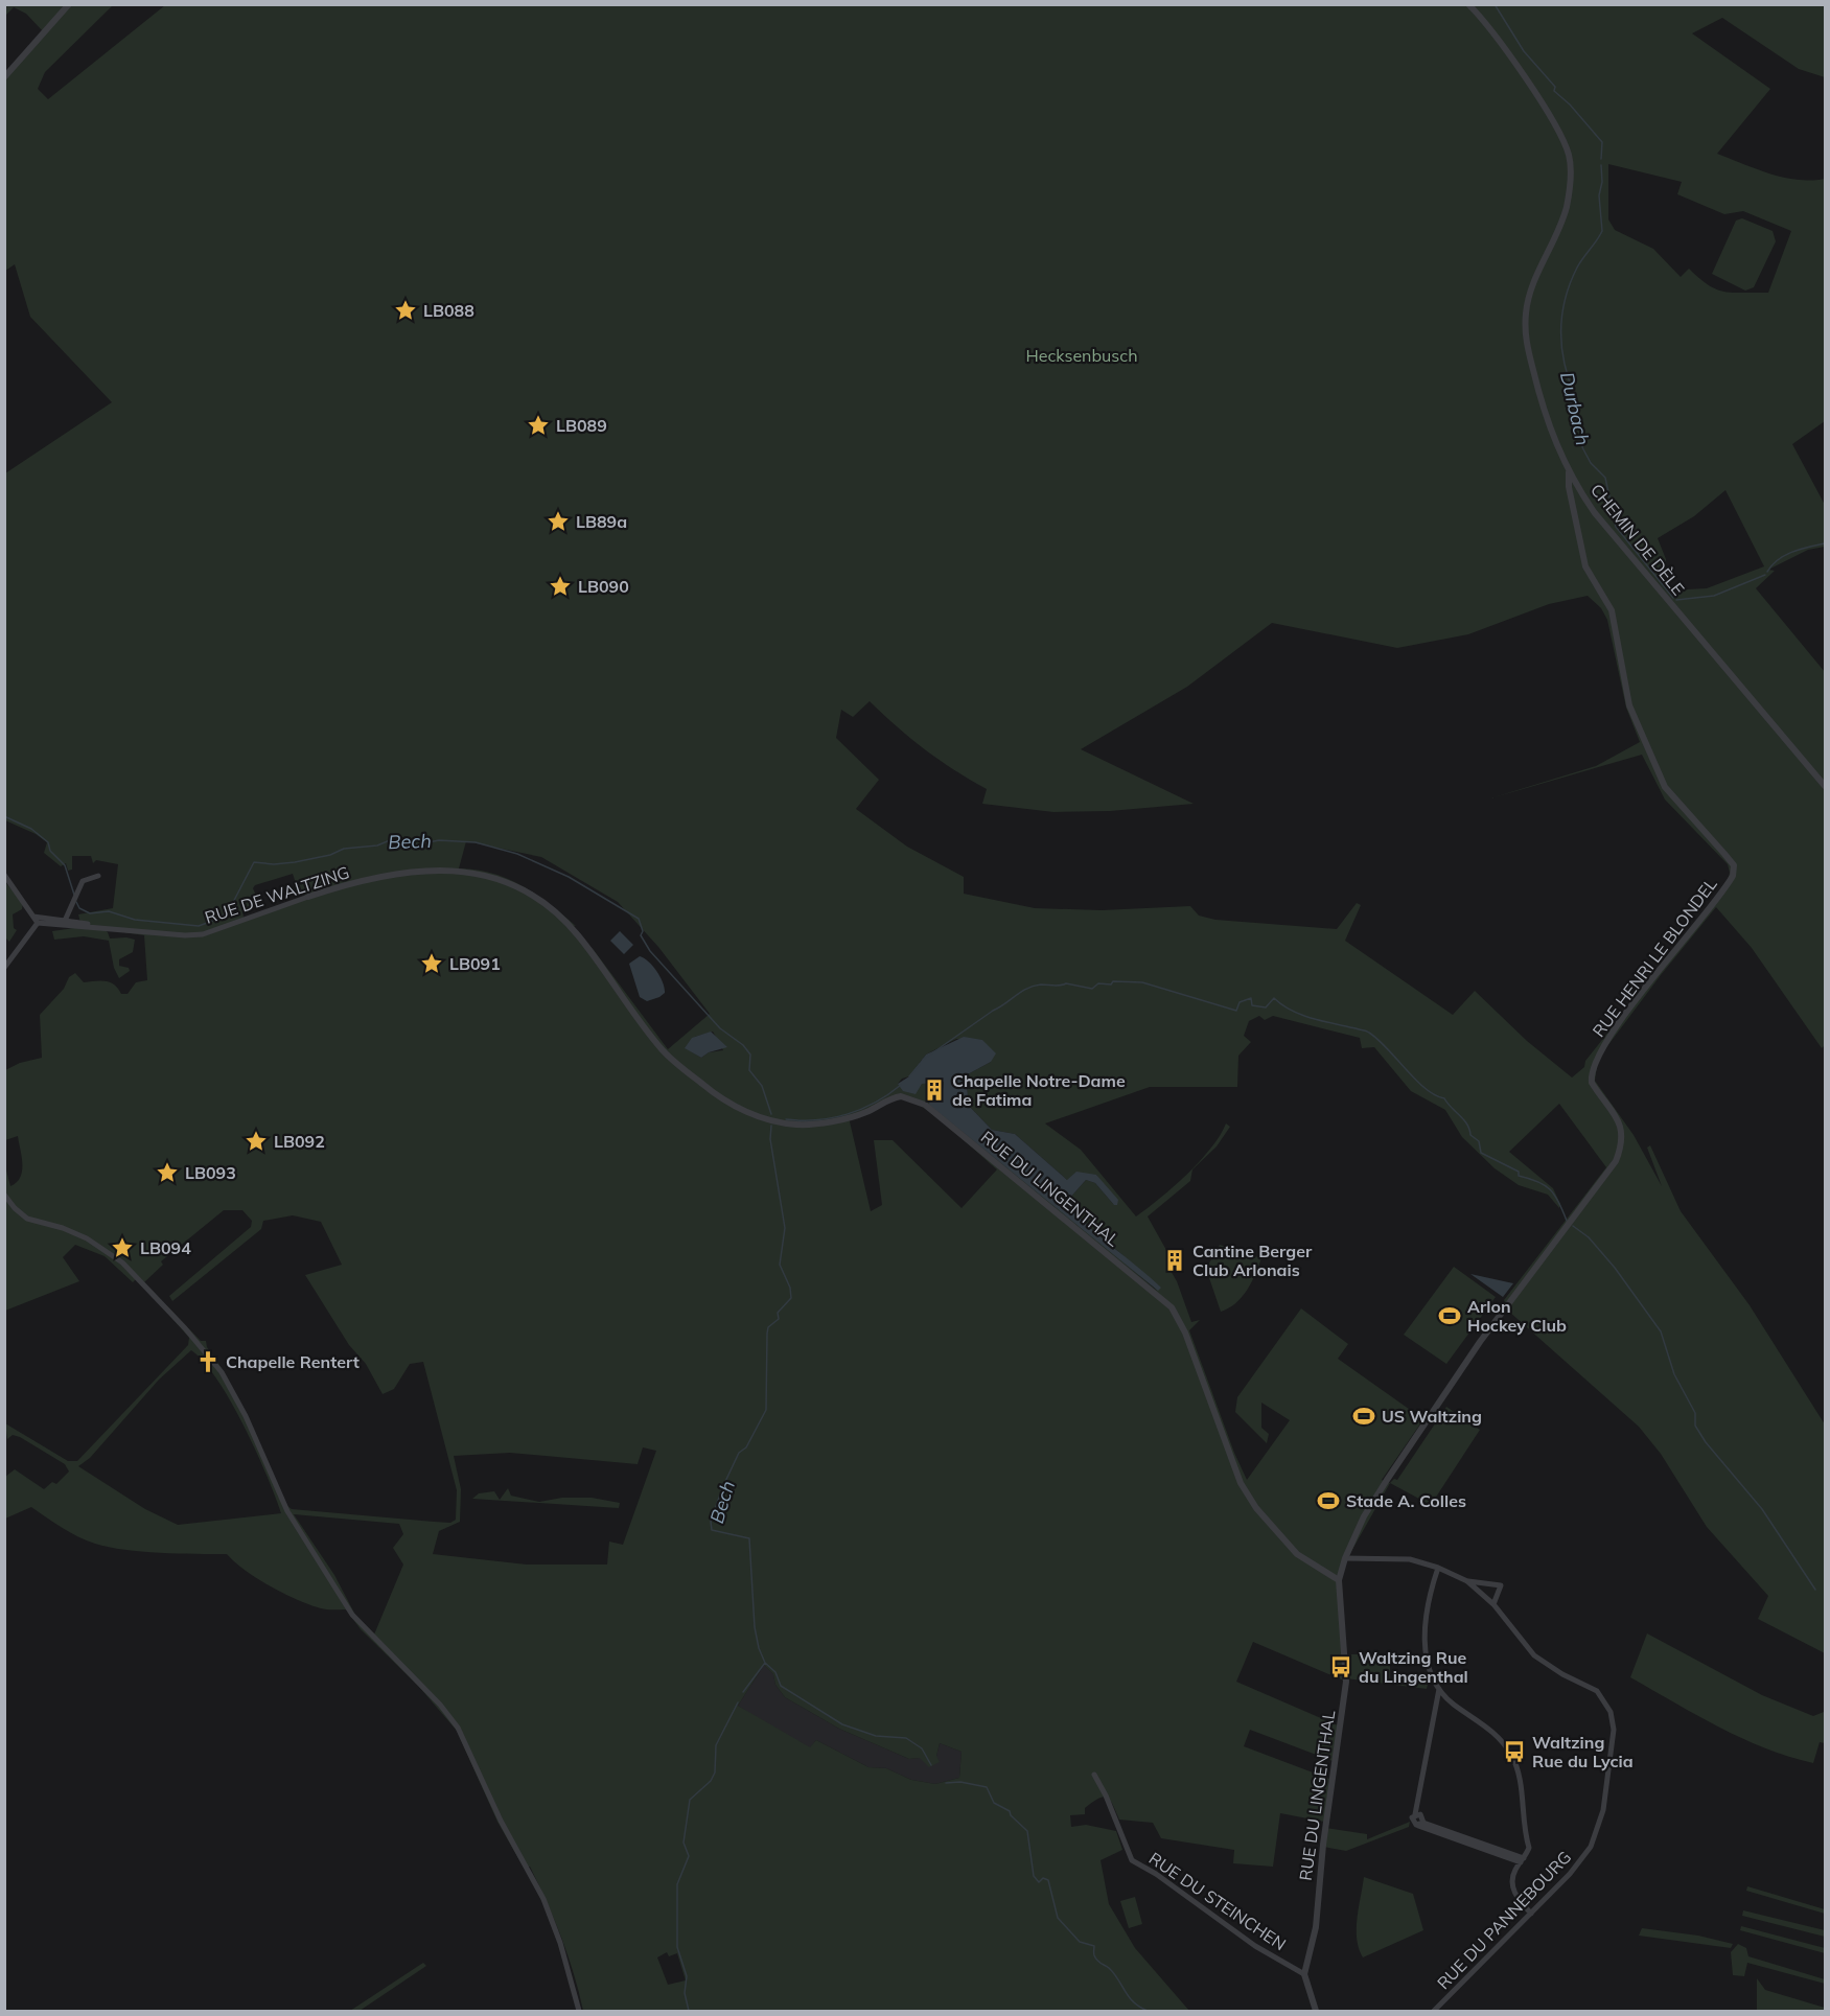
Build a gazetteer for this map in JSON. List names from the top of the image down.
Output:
{
  "streets": {
    "street": [
      "CHEMIN DE DÈLE",
      "RUE DE WALTZING",
      "RUE HENRI LE BLONDEL",
      "RUE DU LINGENTHAL",
      "RUE DU STEINCHEN",
      "RUE DU PANNEBOURG"
    ]
  },
  "crossings": [
    ["CHEMIN DE DÈLE", "RUE HENRI LE BLONDEL"],
    ["RUE DE WALTZING", "RUE DU LINGENTHAL"],
    ["RUE HENRI LE BLONDEL", "RUE DU LINGENTHAL"],
    ["RUE HENRI LE BLONDEL", "RUE DU PANNEBOURG"],
    ["RUE DU LINGENTHAL", "RUE DU STEINCHEN"],
    ["RUE DU LINGENTHAL", "RUE DU PANNEBOURG"]
  ],
  "water": ["Durbach", "Bech"],
  "parks": ["Hecksenbusch"],
  "places": {
    "place": [
      "LB088",
      "LB089",
      "LB89a",
      "LB090",
      "LB091",
      "LB092",
      "LB093",
      "LB094"
    ],
    "building": ["Chapelle Notre-Dame de Fatima", "Cantine Berger Club Arlonais"],
    "sports": ["Arlon Hockey Club", "US Waltzing", "Stade A. Colles"],
    "church": ["Chapelle Rentert"],
    "bus stop": ["Waltzing Rue du Lingenthal", "Waltzing Rue du Lycia"]
  }
}
